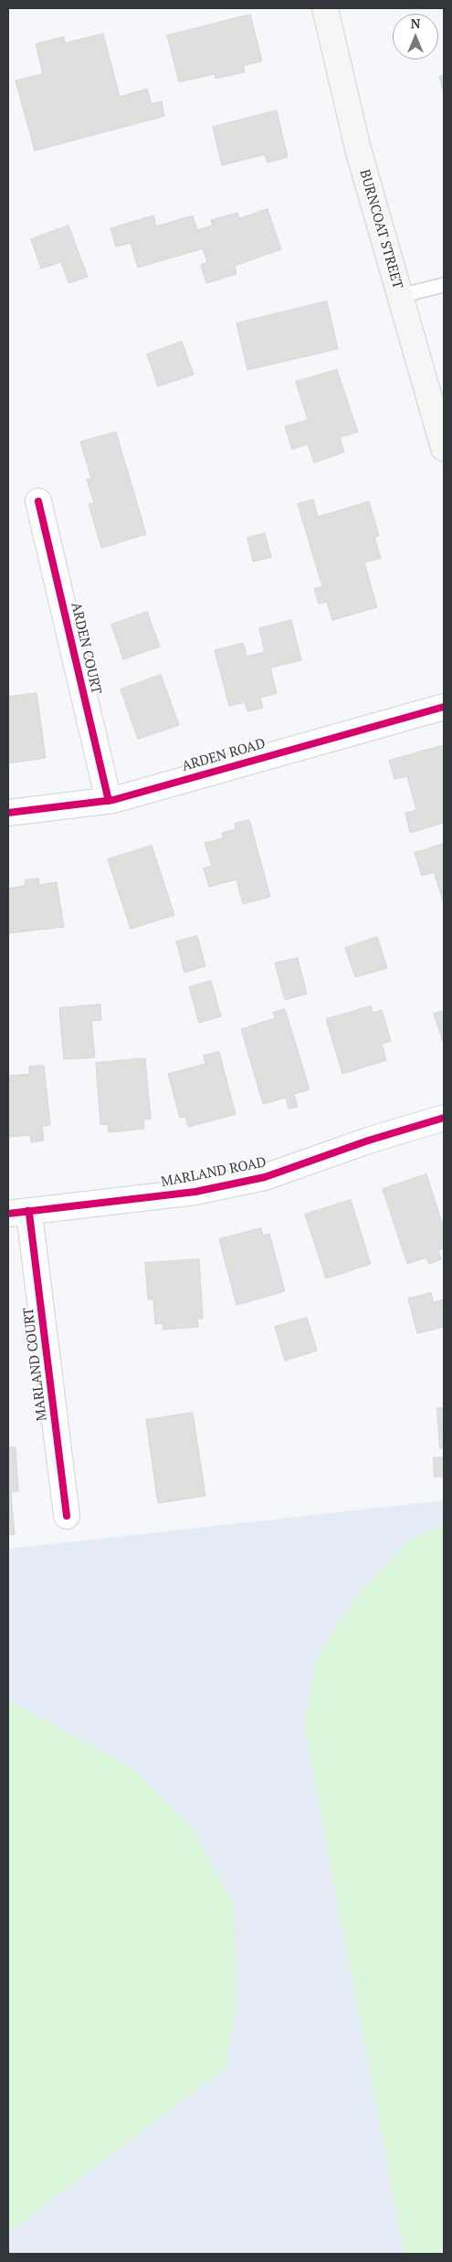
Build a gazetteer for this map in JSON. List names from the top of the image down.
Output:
{
  "streets": {
    "main road": ["BURNCOAT STREET"],
    "street": [
      "ARDEN COURT",
      "ARDEN ROAD",
      "MARLAND ROAD",
      "MARLAND COURT"
    ]
  },
  "crossings": [
    ["ARDEN COURT", "ARDEN ROAD"],
    ["MARLAND ROAD", "MARLAND COURT"]
  ],
  "north": "top"
}
